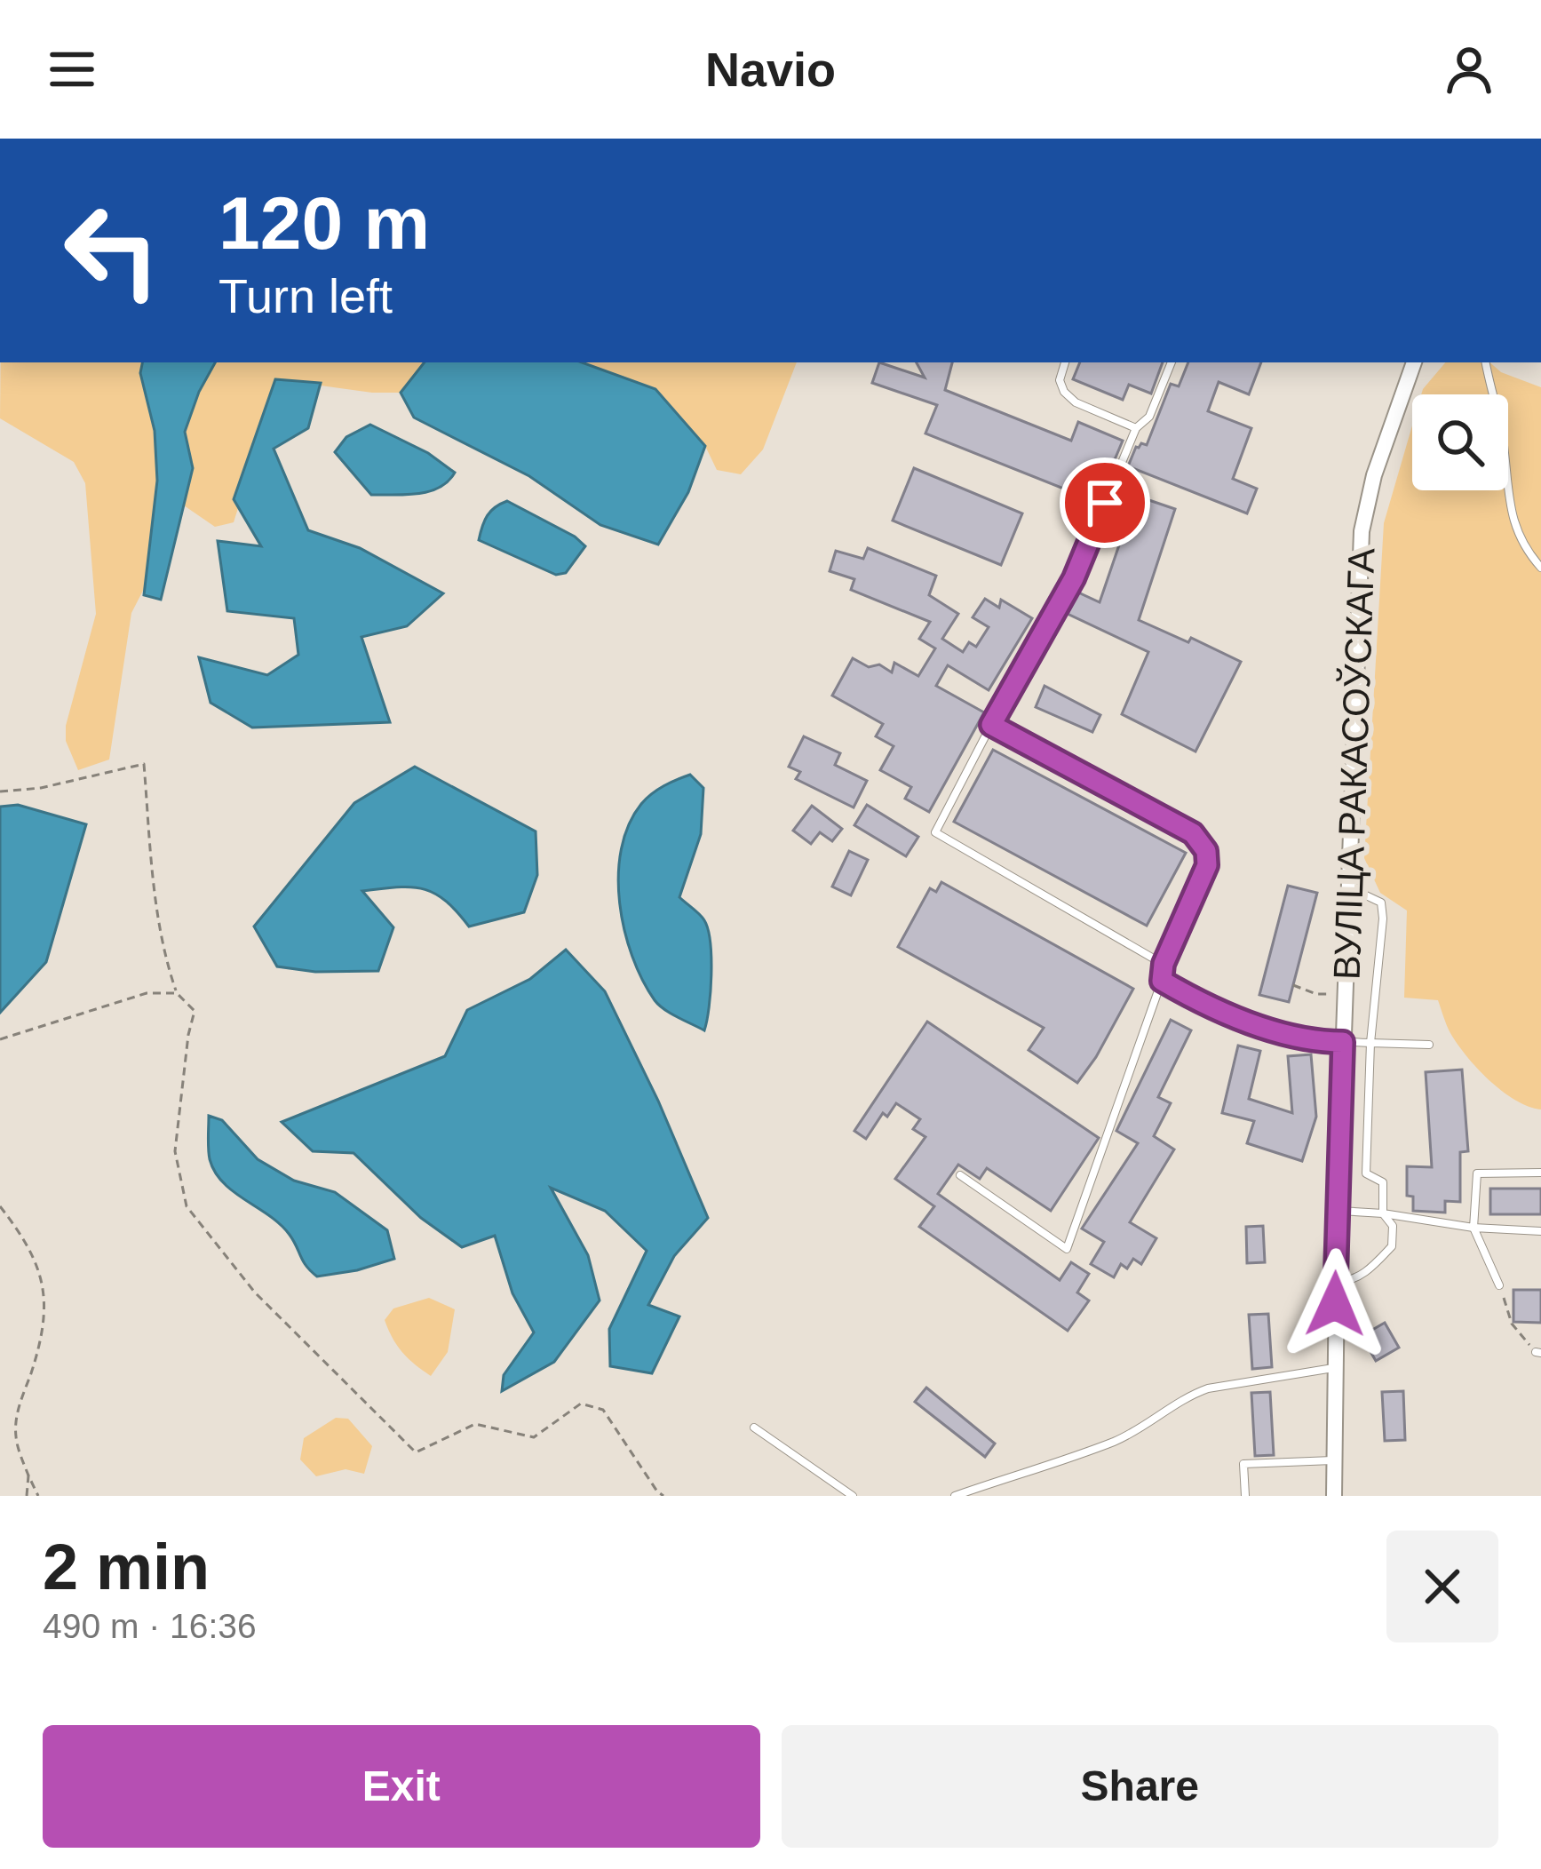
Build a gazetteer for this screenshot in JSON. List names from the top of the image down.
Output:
{
  "streets": {
    "street": ["ВУЛІЦА РАКАСОЎСКАГА"]
  },
  "page": {
    "header": "Navio",
    "turn": ["120 m", "Turn left"],
    "heading": ["2 min", "490 m · 16:36"],
    "buttons": ["Exit", "Share"]
  }
}
